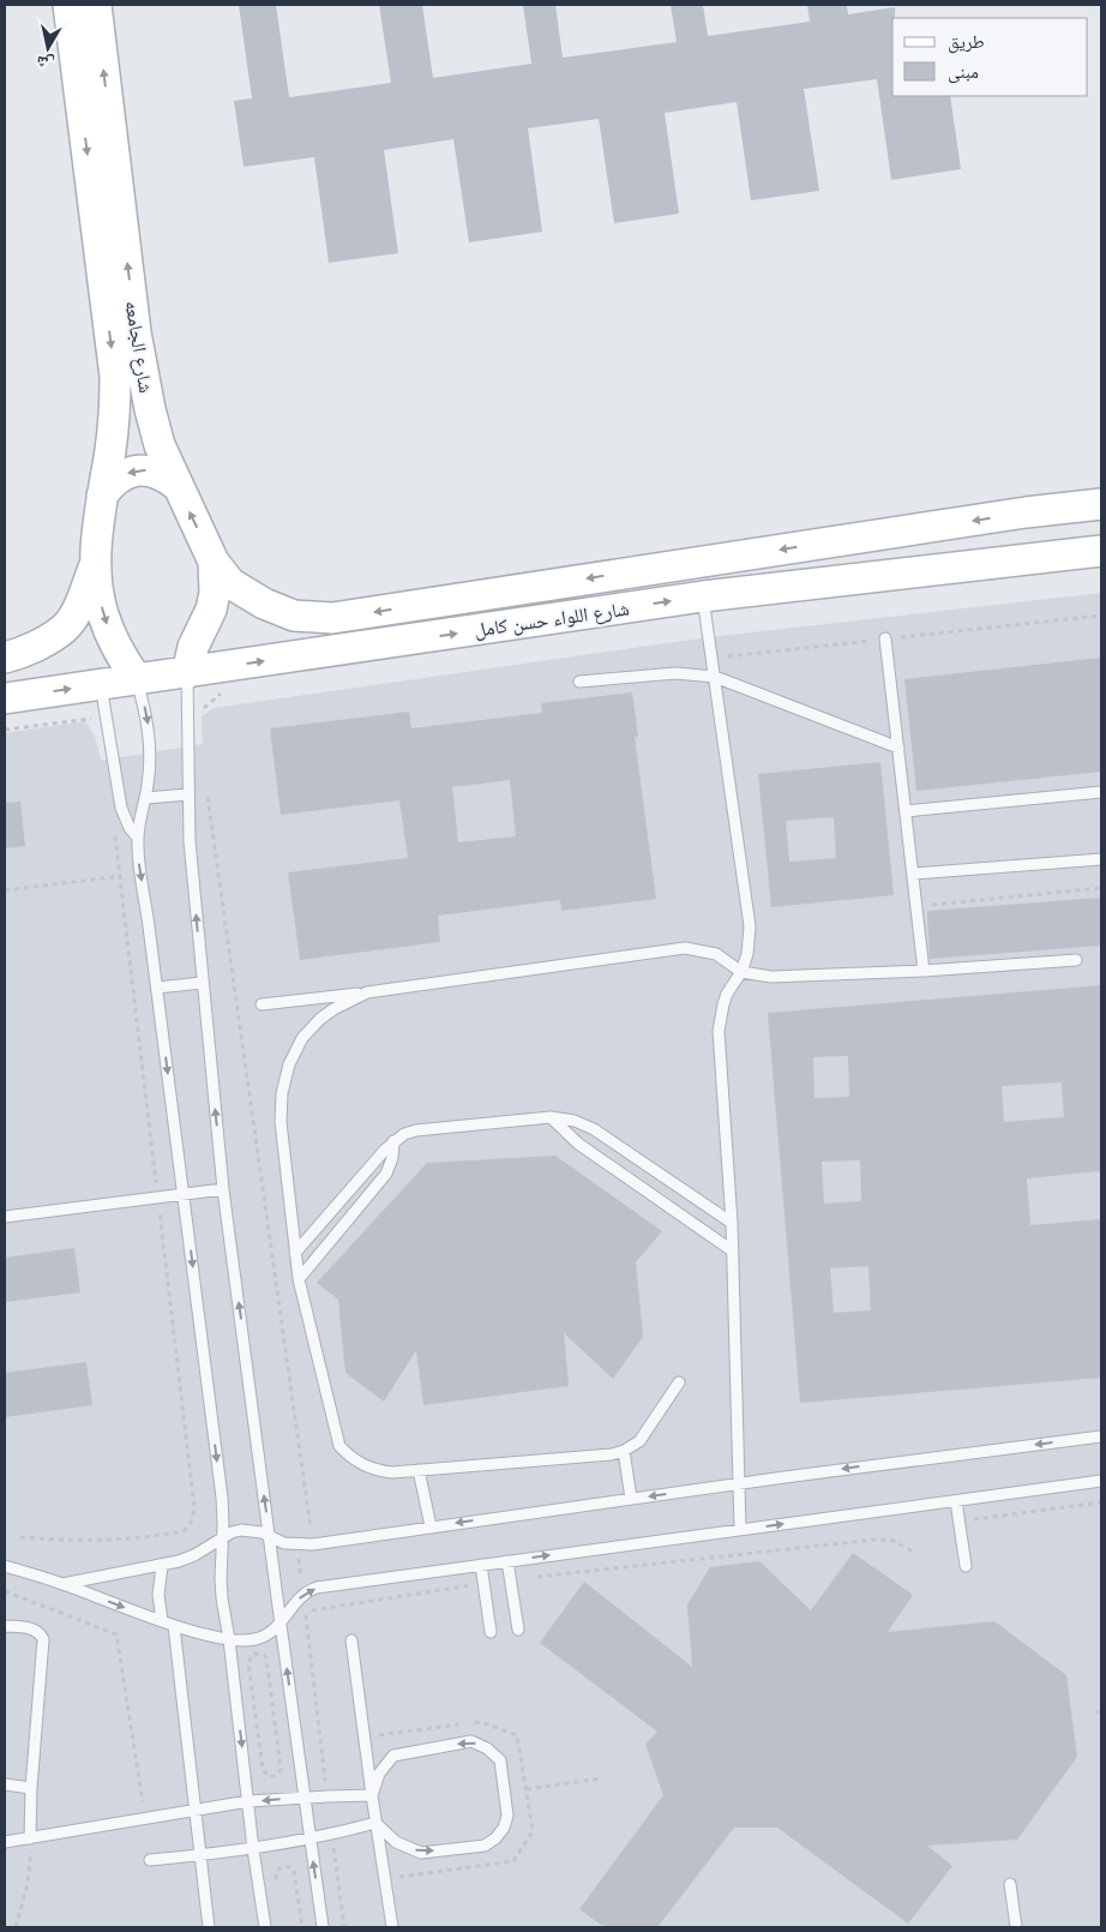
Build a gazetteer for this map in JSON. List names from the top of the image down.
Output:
{
  "streets": {
    "main road": ["شارع الجامعه", "شارع اللواء حسن كامل"]
  },
  "crossings": [
    ["شارع الجامعه", "شارع اللواء حسن كامل"]
  ],
  "legend": ["طريق", "مبنى"],
  "north": "bottom"
}
